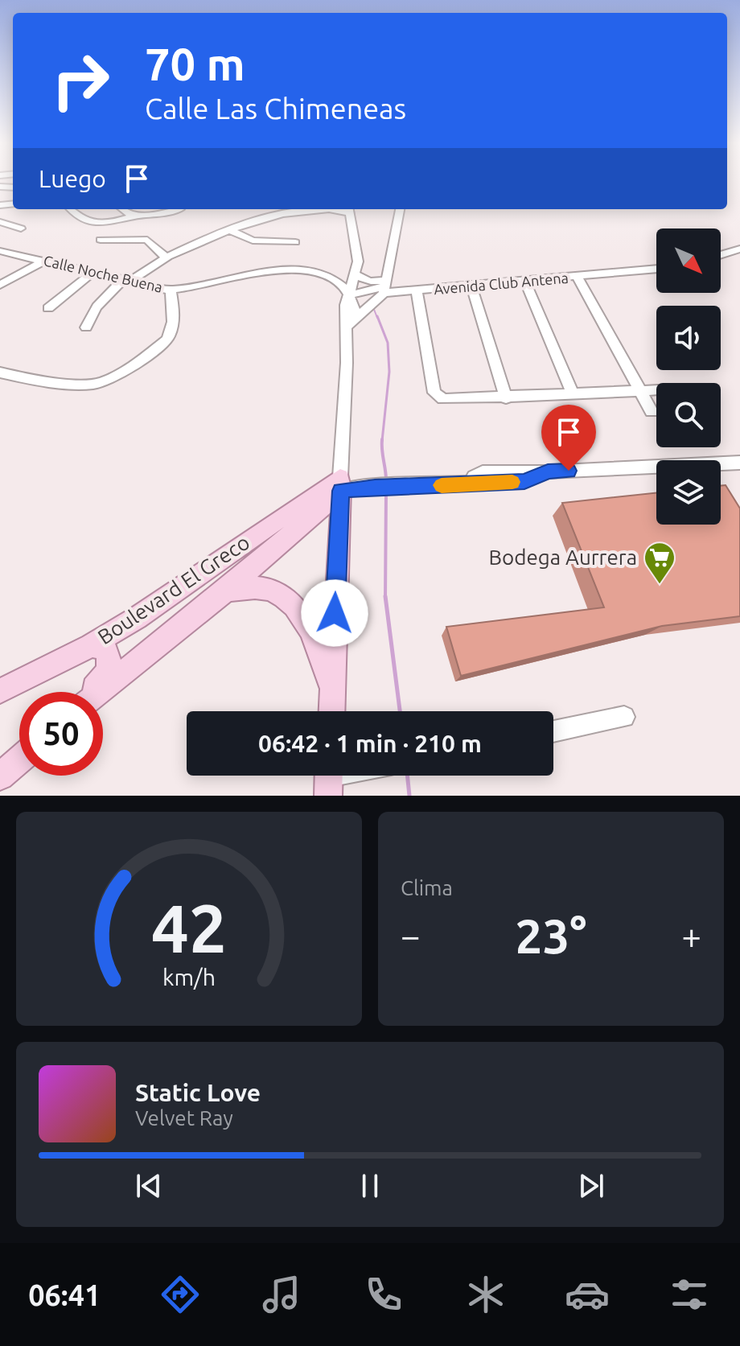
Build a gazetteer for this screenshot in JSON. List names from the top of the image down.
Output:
{
  "streets": {
    "main road": ["Boulevard El Greco"],
    "street": ["Calle Noche Buena", "Avenida Club Antena"]
  },
  "crossings": [
    ["Calle Noche Buena", "Avenida Club Antena"]
  ],
  "places": {
    "supermarket": ["Bodega Aurrera"]
  },
  "north": "bottom right",
  "page": {
    "turn": ["70 m", "Calle Las Chimeneas"],
    "then": "Luego",
    "limit": "50",
    "trip": "06:42 · 1 min · 210 m",
    "tile": "Clima",
    "heat": ["−", "23°", "+"],
    "song": ["Static Love", "Velvet Ray"],
    "tabs": "06:41",
    "gauge": ["42", "km/h"]
  }
}
